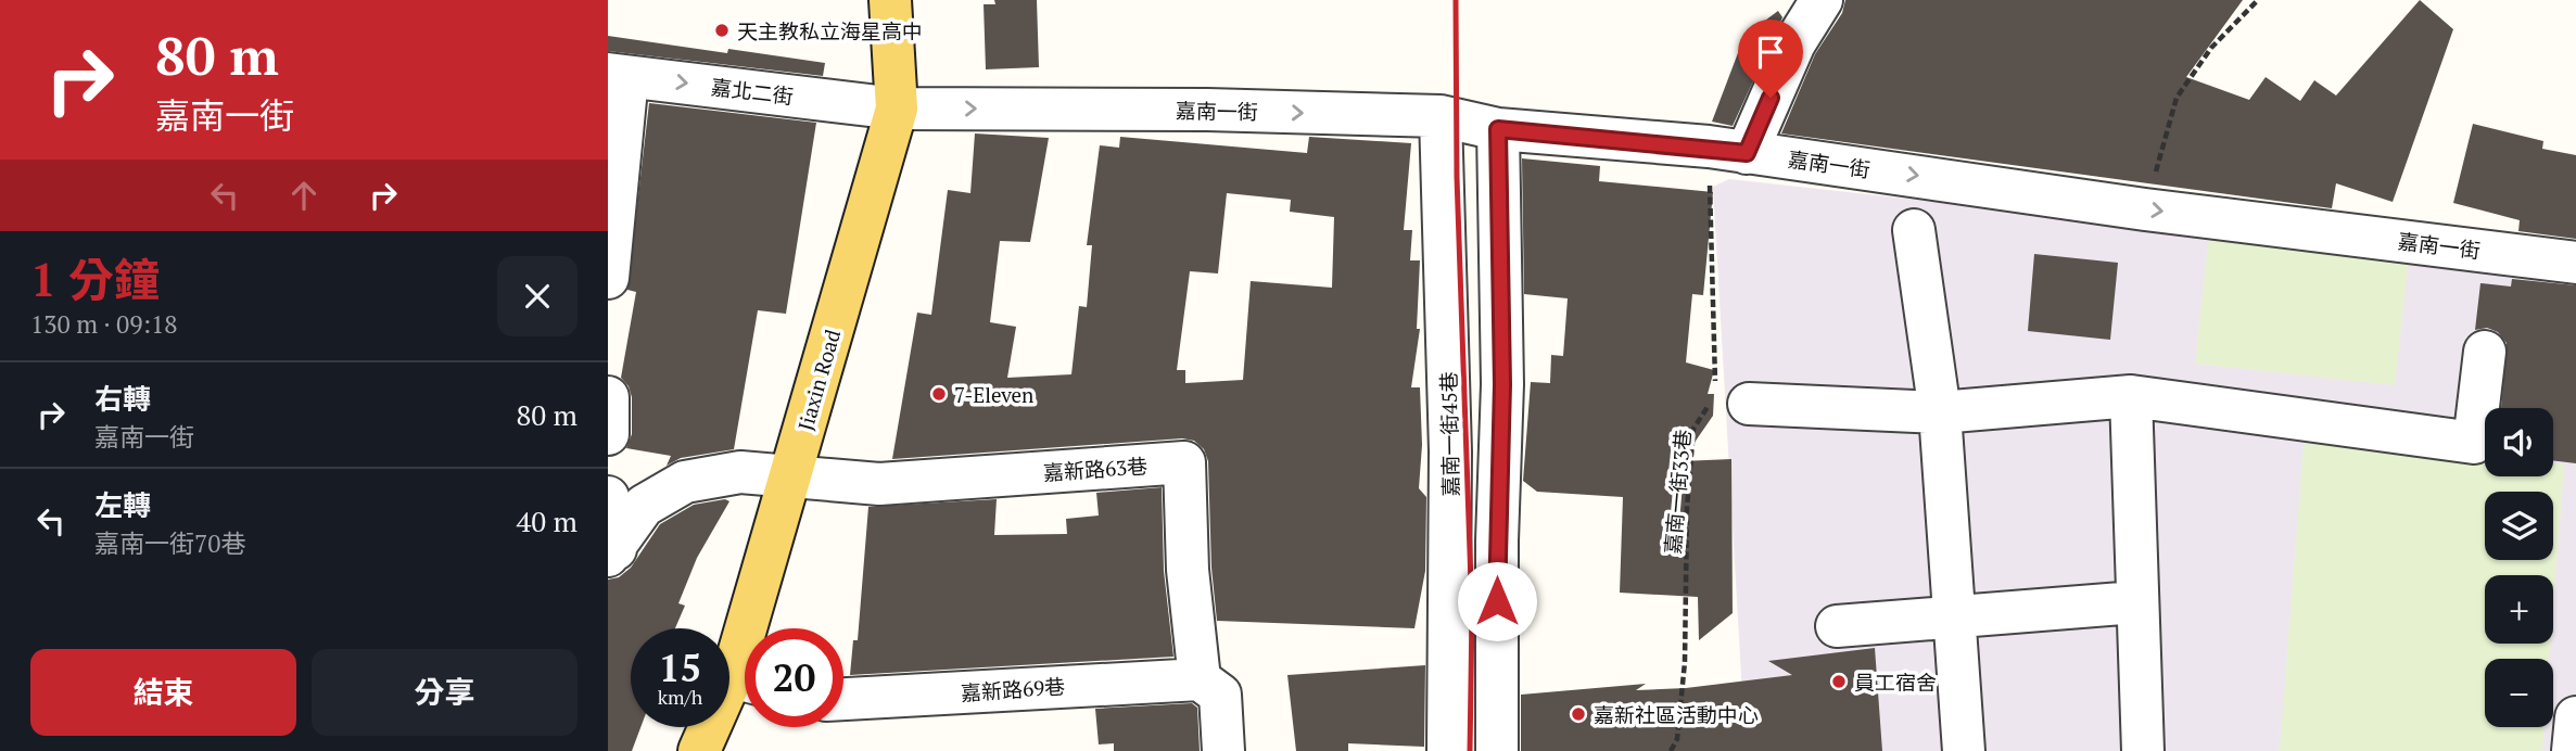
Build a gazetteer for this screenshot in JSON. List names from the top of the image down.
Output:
{
  "streets": {
    "main road": ["Jiaxin Road"],
    "street": [
      "嘉北二街",
      "嘉南一街",
      "嘉南一街45巷",
      "嘉新路63巷",
      "嘉新路69巷"
    ],
    "path": ["嘉南一街33巷"]
  },
  "crossings": [
    ["嘉北二街", "嘉南一街"],
    ["嘉北二街", "Jiaxin Road"],
    ["嘉南一街", "Jiaxin Road"],
    ["嘉南一街", "嘉南一街45巷"],
    ["嘉南一街", "嘉南一街33巷"],
    ["Jiaxin Road", "嘉新路63巷"],
    ["嘉新路63巷", "嘉新路69巷"]
  ],
  "one_way": ["嘉北二街", "嘉南一街"],
  "places": [
    "天主教私立海星高中",
    "7-Eleven",
    "員工宿舍",
    "嘉新社區活動中心"
  ],
  "page": {
    "turn": ["80 m", "嘉南一街"],
    "heading": ["1 分鐘", "130 m · 09:18"],
    "list": [
      {
        "name": "右轉",
        "note": "嘉南一街",
        "value": "80 m"
      },
      {
        "name": "左轉",
        "note": "嘉南一街70巷",
        "value": "40 m"
      }
    ],
    "map_buttons": ["+", "−"],
    "speed": "15 km/h",
    "limit": "20",
    "buttons": ["結束", "分享"]
  }
}
